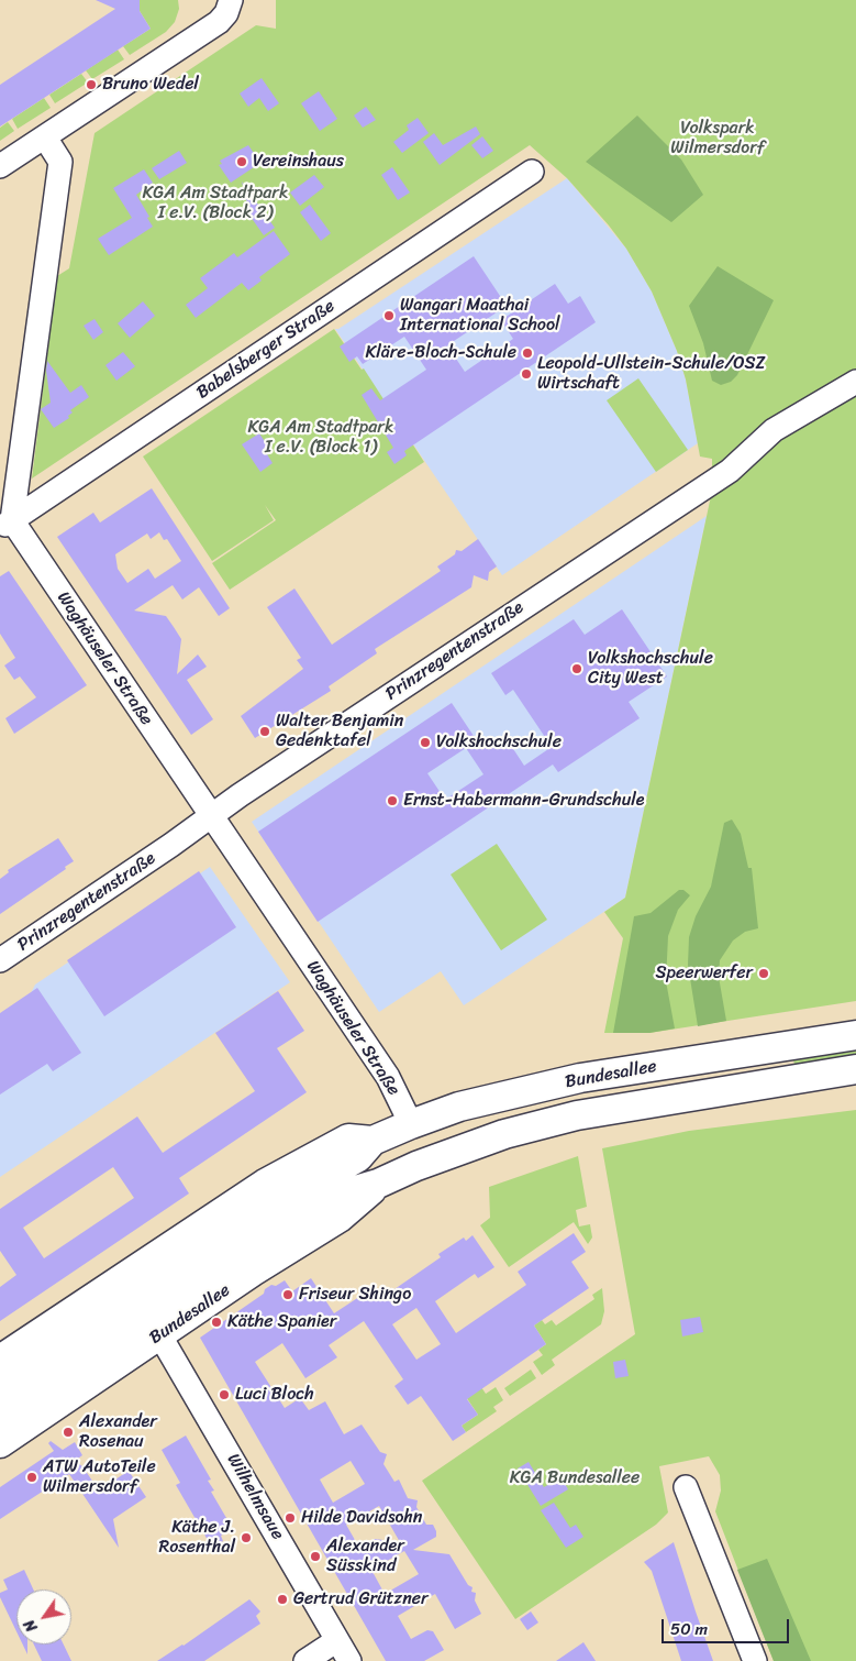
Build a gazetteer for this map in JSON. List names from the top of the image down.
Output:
{
  "streets": {
    "main road": ["Bundesallee"],
    "street": [
      "Babelsberger Straße",
      "Prinzregentenstraße",
      "Waghäuseler Straße",
      "Wilhelmsaue"
    ]
  },
  "crossings": [
    ["Babelsberger Straße", "Waghäuseler Straße"],
    ["Prinzregentenstraße", "Waghäuseler Straße"],
    ["Waghäuseler Straße", "Bundesallee"],
    ["Bundesallee", "Wilhelmsaue"]
  ],
  "parks": [
    "Volkspark Wilmersdorf",
    "KGA Am Stadtpark I e.V. (Block 2)",
    "KGA Am Stadtpark I e.V. (Block 1)",
    "KGA Bundesallee"
  ],
  "places": [
    "Bruno Wedel",
    "Vereinshaus",
    "Wangari Maathai International School",
    "Kläre-Bloch-Schule",
    "Leopold-Ullstein-Schule/OSZ Wirtschaft",
    "Volkshochschule City West",
    "Walter Benjamin Gedenktafel",
    "Volkshochschule",
    "Ernst-Habermann-Grundschule",
    "Speerwerfer",
    "Friseur Shingo",
    "Käthe Spanier",
    "Luci Bloch",
    "Alexander Rosenau",
    "ATW AutoTeile Wilmersdorf",
    "Hilde Davidsohn",
    "Käthe J. Rosenthal",
    "Alexander Süsskind",
    "Gertrud Grützner"
  ],
  "scale_bar": "50 m",
  "north": "bottom left"
}
